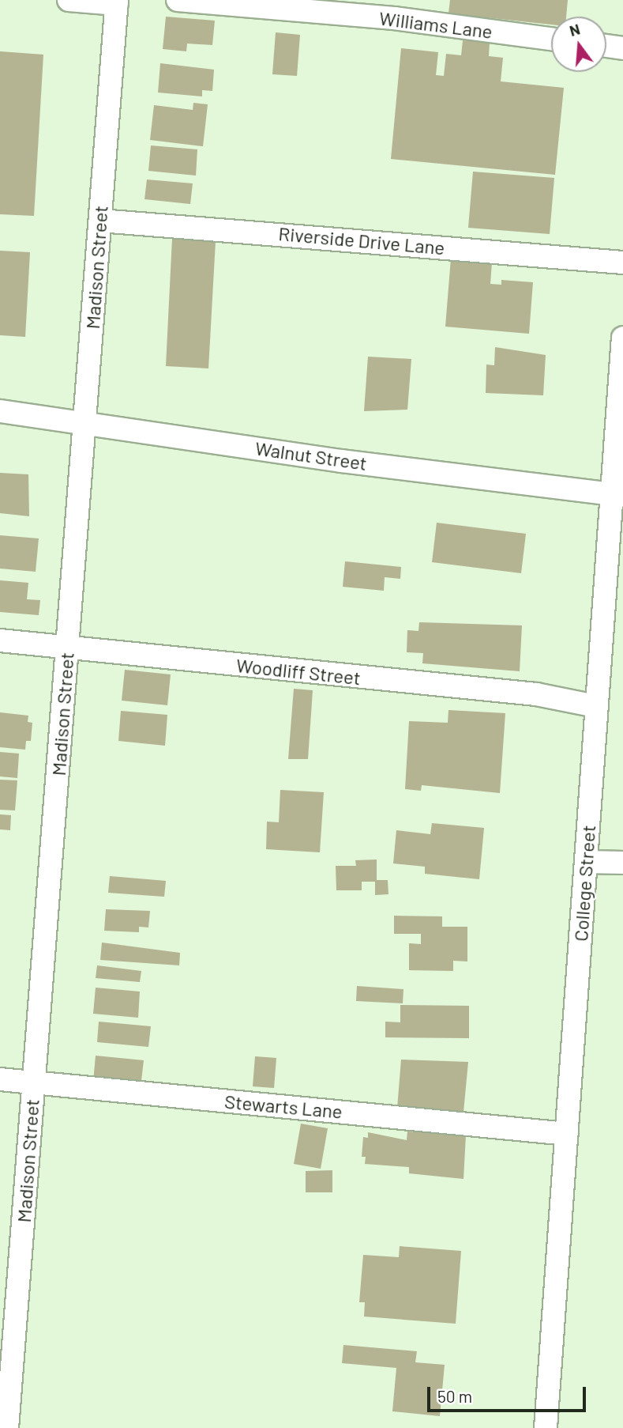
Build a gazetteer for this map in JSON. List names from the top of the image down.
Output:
{
  "streets": {
    "street": [
      "Williams Lane",
      "Riverside Drive Lane",
      "Madison Street",
      "Walnut Street",
      "Woodliff Street",
      "College Street",
      "Stewarts Lane"
    ]
  },
  "crossings": [
    ["Riverside Drive Lane", "Madison Street"],
    ["Madison Street", "Walnut Street"],
    ["Madison Street", "Woodliff Street"],
    ["Madison Street", "Stewarts Lane"],
    ["Walnut Street", "College Street"],
    ["Woodliff Street", "College Street"],
    ["College Street", "Stewarts Lane"]
  ],
  "scale_bar": "50 m",
  "north": "top"
}
